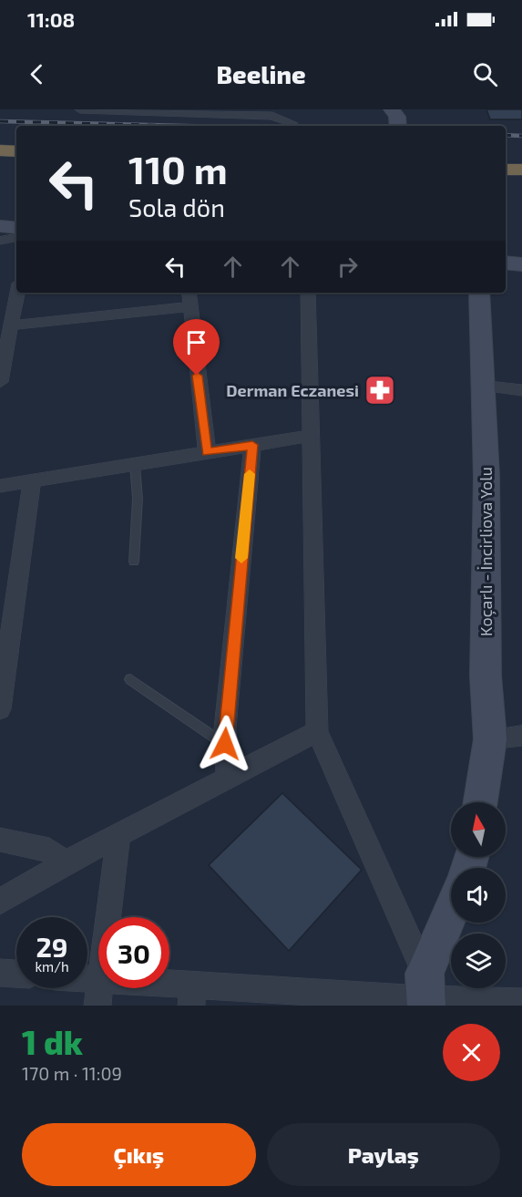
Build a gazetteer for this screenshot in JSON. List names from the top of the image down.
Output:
{
  "streets": {
    "main road": ["Koçarlı - İncirliova Yolu"]
  },
  "places": {
    "pharmacy": ["Derman Eczanesi"]
  },
  "north": "top",
  "page": {
    "status": "11:08",
    "header": "Beeline",
    "turn": ["110 m", "Sola dön"],
    "speed": "29 km/h",
    "limit": "30",
    "heading": ["1 dk", "170 m · 11:09"],
    "buttons": ["Çıkış", "Paylaş"]
  }
}
